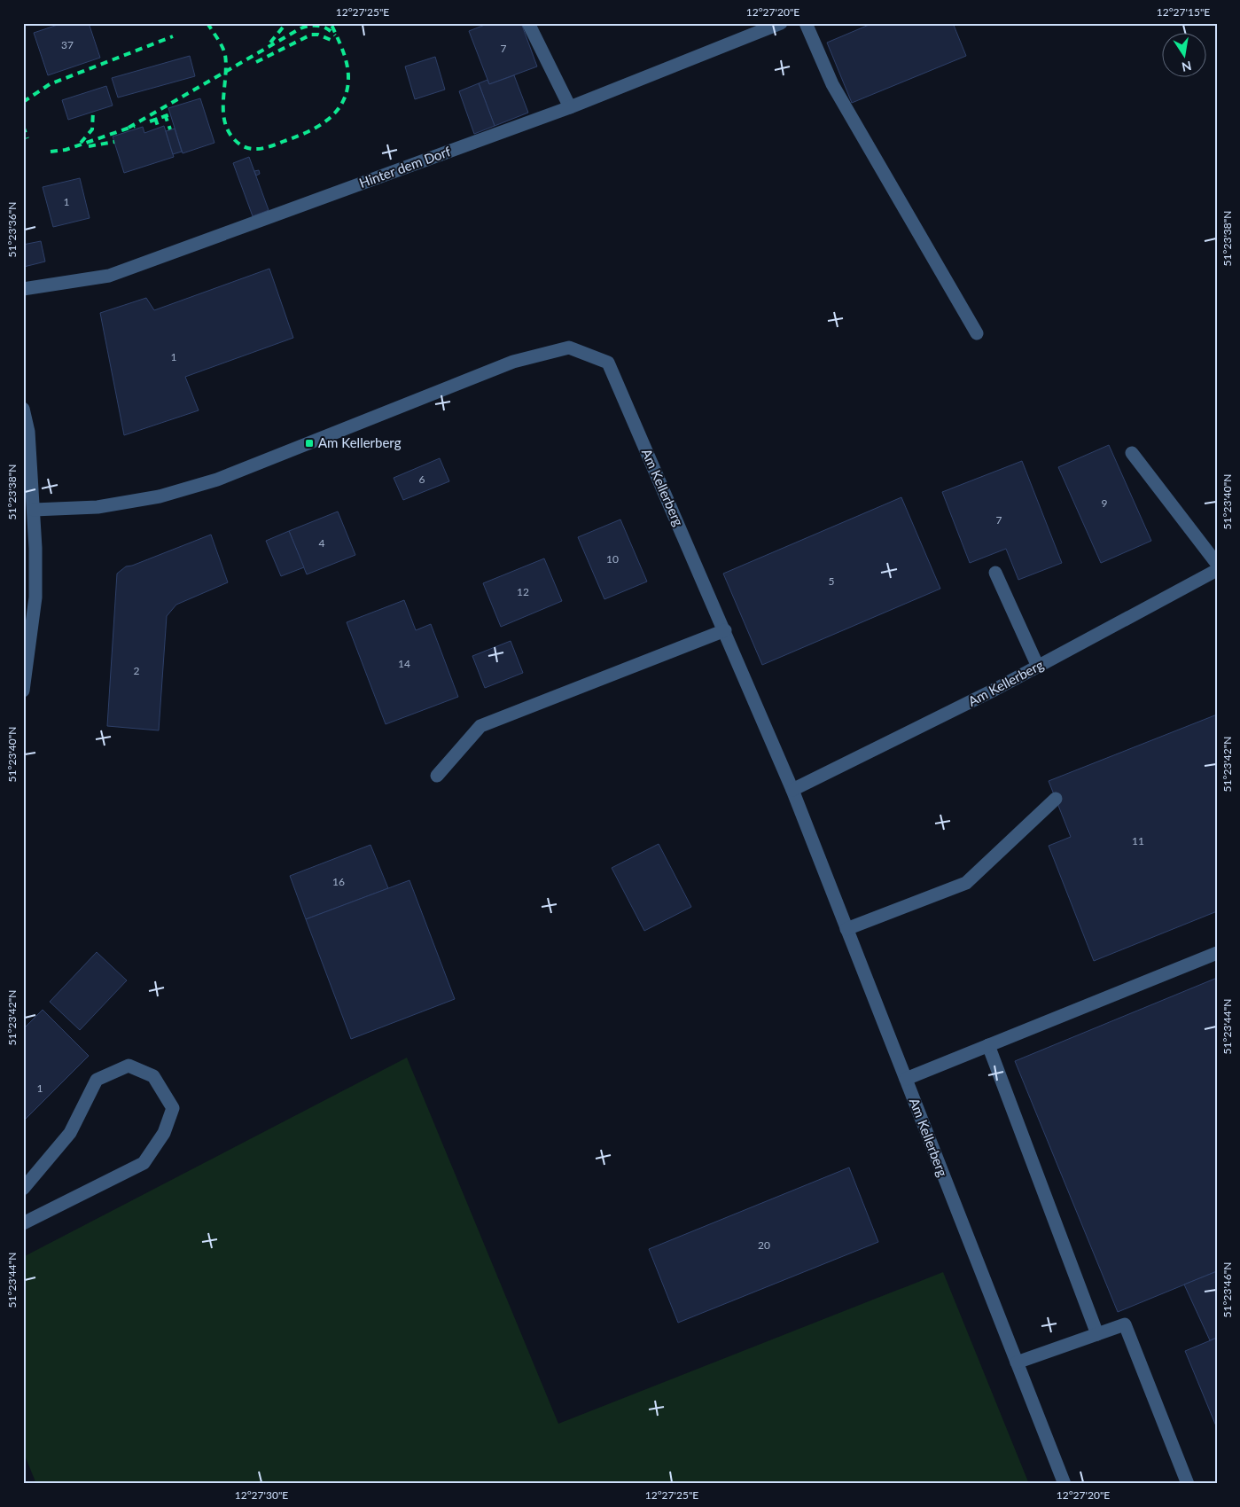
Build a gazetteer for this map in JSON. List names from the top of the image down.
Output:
{
  "streets": {
    "street": ["Hinter dem Dorf", "Am Kellerberg"]
  },
  "places": {
    "transit": ["Am Kellerberg"]
  },
  "house_numbers": [
    "37",
    "7",
    "1",
    "1",
    "6",
    "9",
    "7",
    "4",
    "10",
    "5",
    "12",
    "14",
    "2",
    "11",
    "16",
    "1",
    "20"
  ],
  "north": "bottom",
  "coordinates": [
    "12°27'25\"E",
    "12°27'20\"E",
    "12°27'15\"E",
    "51°23'36\"N",
    "51°23'38\"N",
    "51°23'40\"N",
    "51°23'42\"N",
    "51°23'44\"N",
    "51°23'46\"N",
    "12°27'30\"E"
  ]
}
